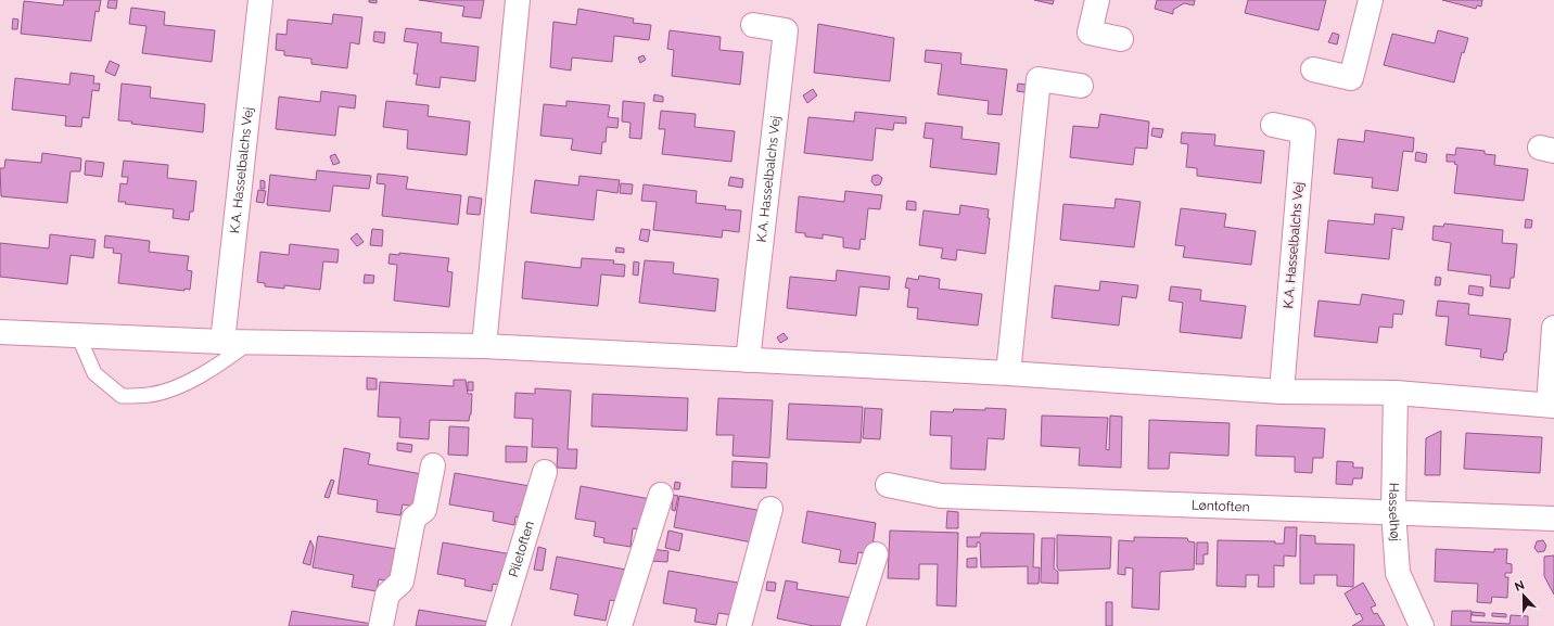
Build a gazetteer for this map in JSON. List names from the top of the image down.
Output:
{
  "streets": {
    "street": [
      "K.A. Hasselbalchs Vej",
      "Løntoften",
      "Hasselhøj",
      "Piletoften"
    ]
  },
  "crossings": [
    ["Løntoften", "Hasselhøj"]
  ],
  "north": "top"
}
